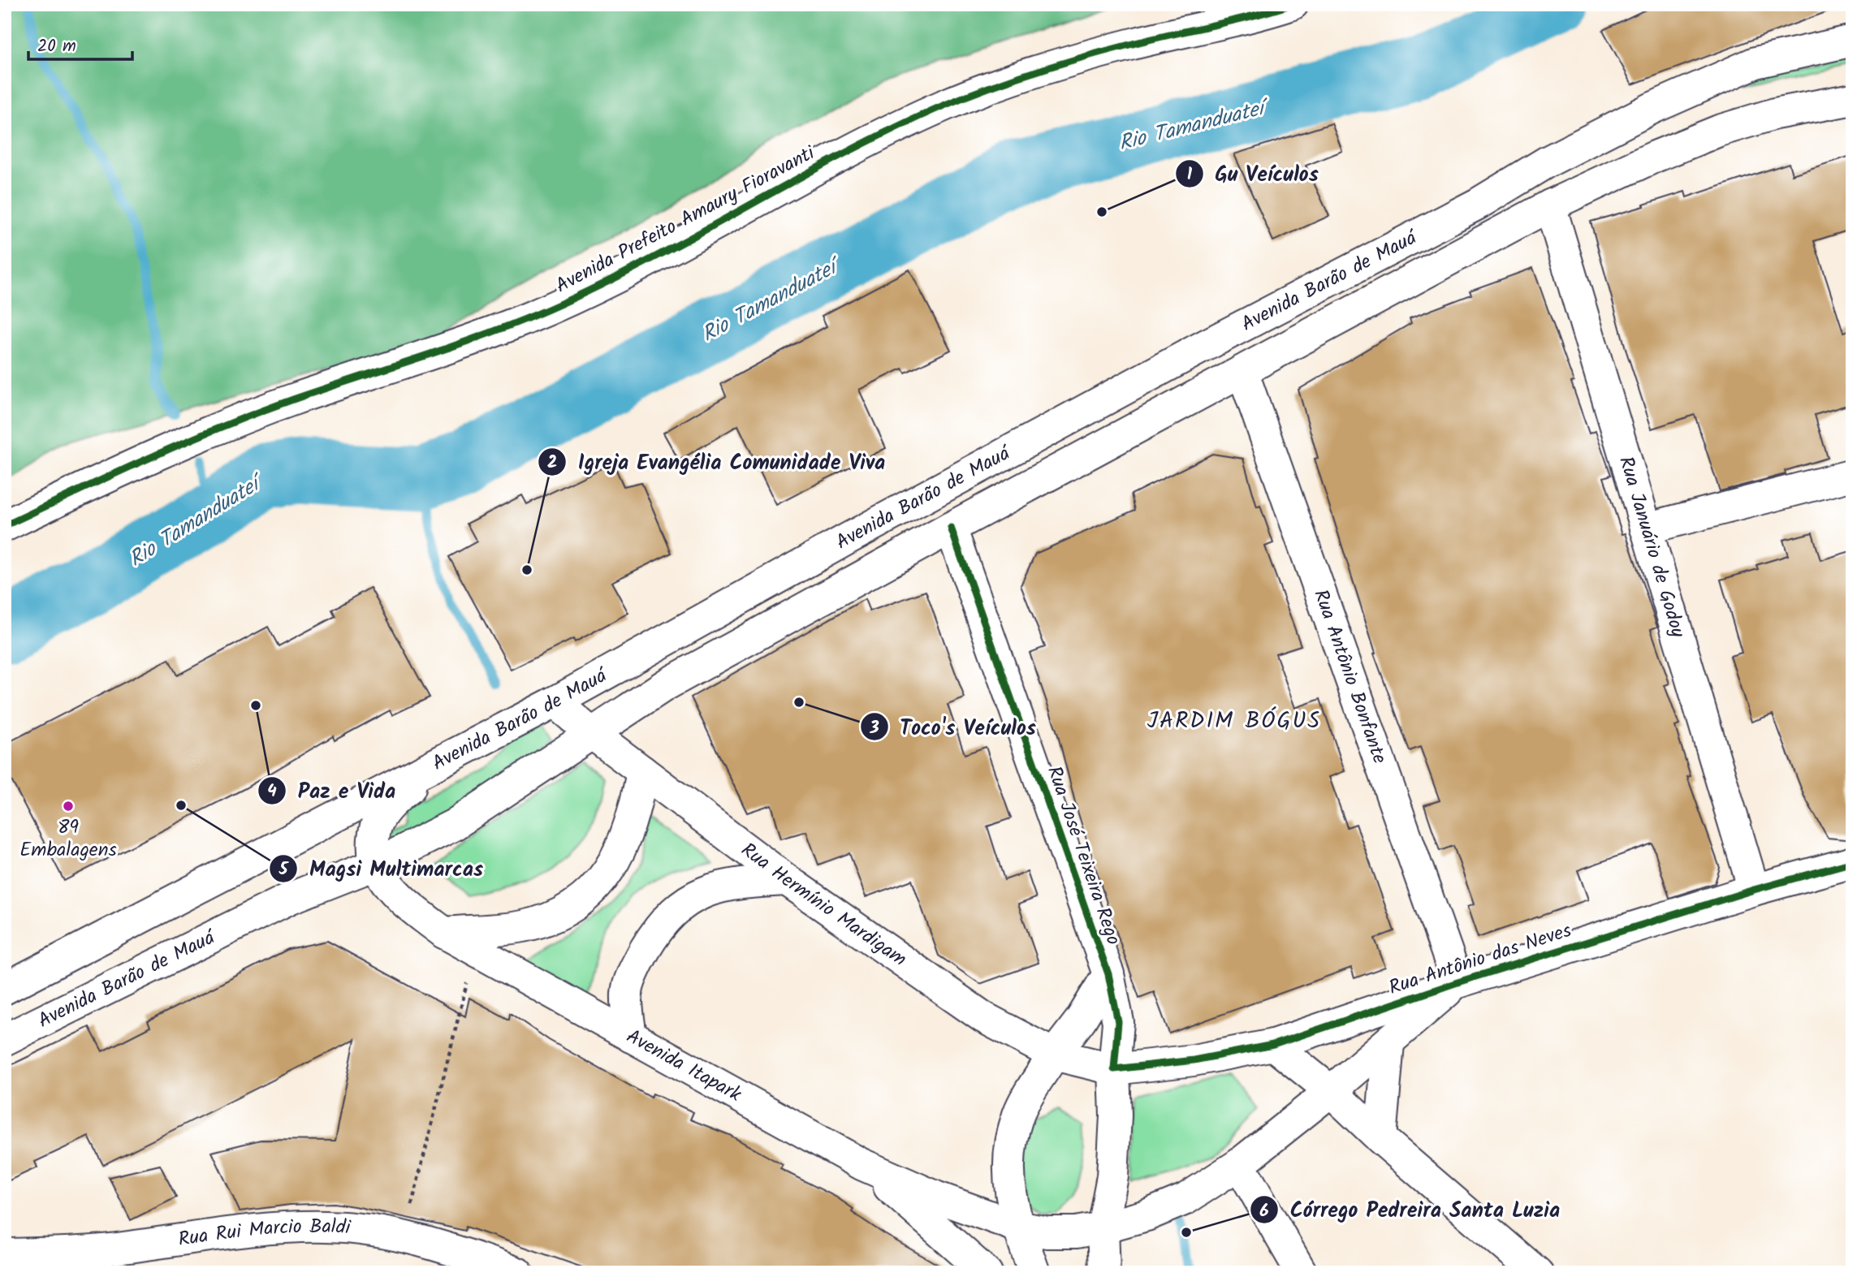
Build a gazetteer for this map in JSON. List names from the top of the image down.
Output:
{
  "streets": {
    "main road": [
      "Avenida Prefeito Amaury Fioravanti",
      "Avenida Barão de Mauá",
      "Rua Januário de Godoy",
      "Rua Antônio Bonfante",
      "Rua José Teixeira Rego",
      "Rua Hermínio Mardigam",
      "Rua Antônio das Neves",
      "Avenida Itapark",
      "Rua Rui Marcio Baldi"
    ]
  },
  "crossings": [
    ["Avenida Barão de Mauá", "Rua Januário de Godoy"],
    ["Avenida Barão de Mauá", "Rua Antônio Bonfante"],
    ["Avenida Barão de Mauá", "Rua José Teixeira Rego"],
    ["Avenida Barão de Mauá", "Rua Hermínio Mardigam"],
    ["Avenida Barão de Mauá", "Avenida Itapark"],
    ["Rua Januário de Godoy", "Rua Antônio das Neves"],
    ["Rua Antônio Bonfante", "Rua Antônio das Neves"],
    ["Rua José Teixeira Rego", "Rua Hermínio Mardigam"],
    ["Rua José Teixeira Rego", "Rua Antônio das Neves"],
    ["Rua Hermínio Mardigam", "Rua Antônio das Neves"],
    ["Rua Antônio das Neves", "Avenida Itapark"]
  ],
  "districts": ["JARDIM BÓGUS"],
  "water": ["Rio Tamanduateí"],
  "places": [
    "Gu Veículos",
    "Igreja Evangélia Comunidade Viva",
    "Toco's Veículos",
    "Paz e Vida",
    "Magsi Multimarcas",
    "89 Embalagens",
    "Córrego Pedreira Santa Luzia"
  ],
  "scale_bar": "20 m"
}
